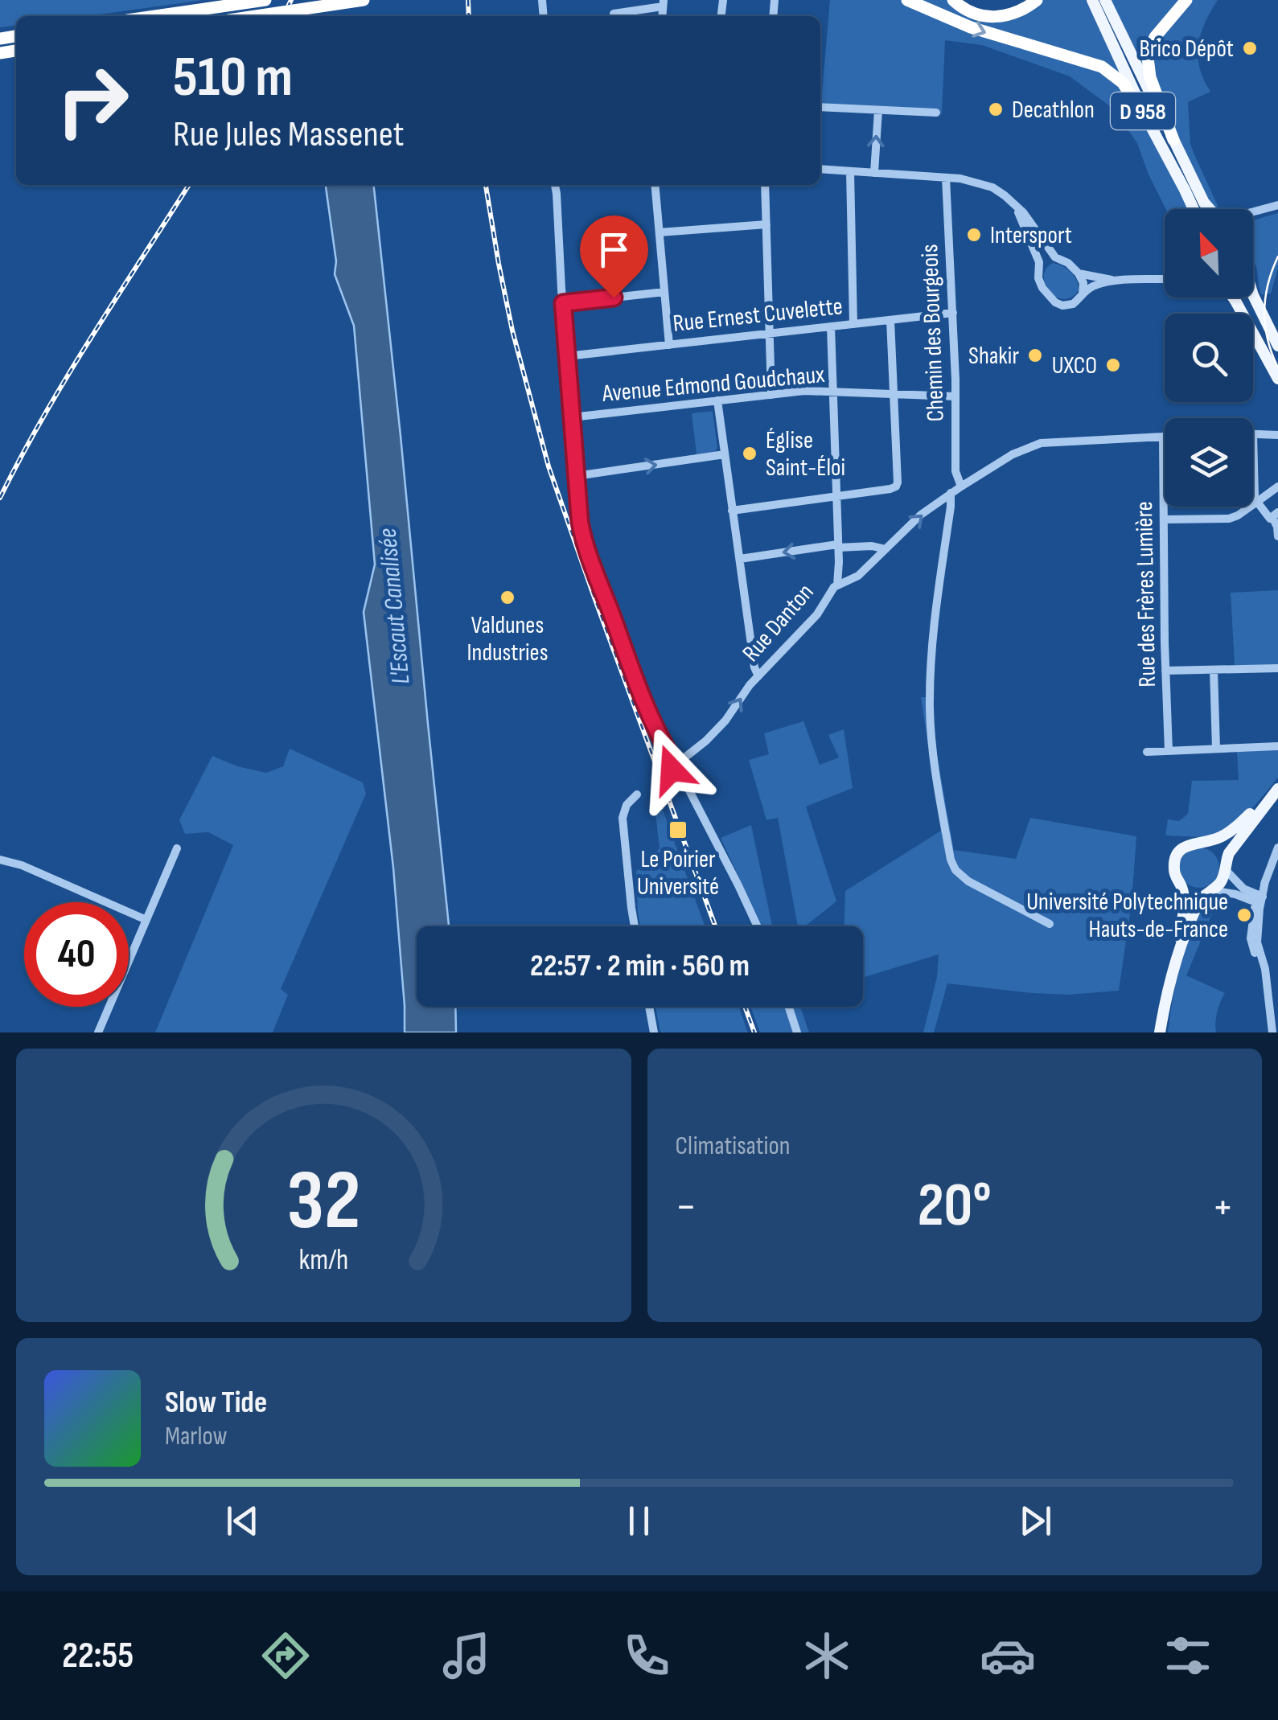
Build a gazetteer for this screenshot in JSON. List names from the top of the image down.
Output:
{
  "streets": {
    "main road": ["D 958"],
    "street": [
      "Rue Ernest Cuvelette",
      "Chemin des Bourgeois",
      "Avenue Edmond Goudchaux",
      "Rue des Frères Lumière",
      "Rue Danton"
    ]
  },
  "crossings": [
    ["Rue Ernest Cuvelette", "Chemin des Bourgeois"],
    ["Chemin des Bourgeois", "Avenue Edmond Goudchaux"],
    ["Chemin des Bourgeois", "Rue Danton"],
    ["Rue des Frères Lumière", "Rue Danton"]
  ],
  "water": ["L'Escaut Canalisée"],
  "places": {
    "other": [
      "Brico Dépôt",
      "Decathlon",
      "Intersport",
      "Shakir",
      "UXCO",
      "Église Saint-Éloi",
      "Valdunes Industries",
      "Université Polytechnique Hauts-de-France"
    ],
    "transit": ["Le Poirier Université"]
  },
  "north": "top left",
  "page": {
    "turn": ["510 m", "Rue Jules Massenet"],
    "limit": "40",
    "trip": "22:57 · 2 min · 560 m",
    "tile": "Climatisation",
    "heat": ["−", "20°", "+"],
    "song": ["Slow Tide", "Marlow"],
    "tabs": "22:55",
    "gauge": ["32", "km/h"]
  }
}
